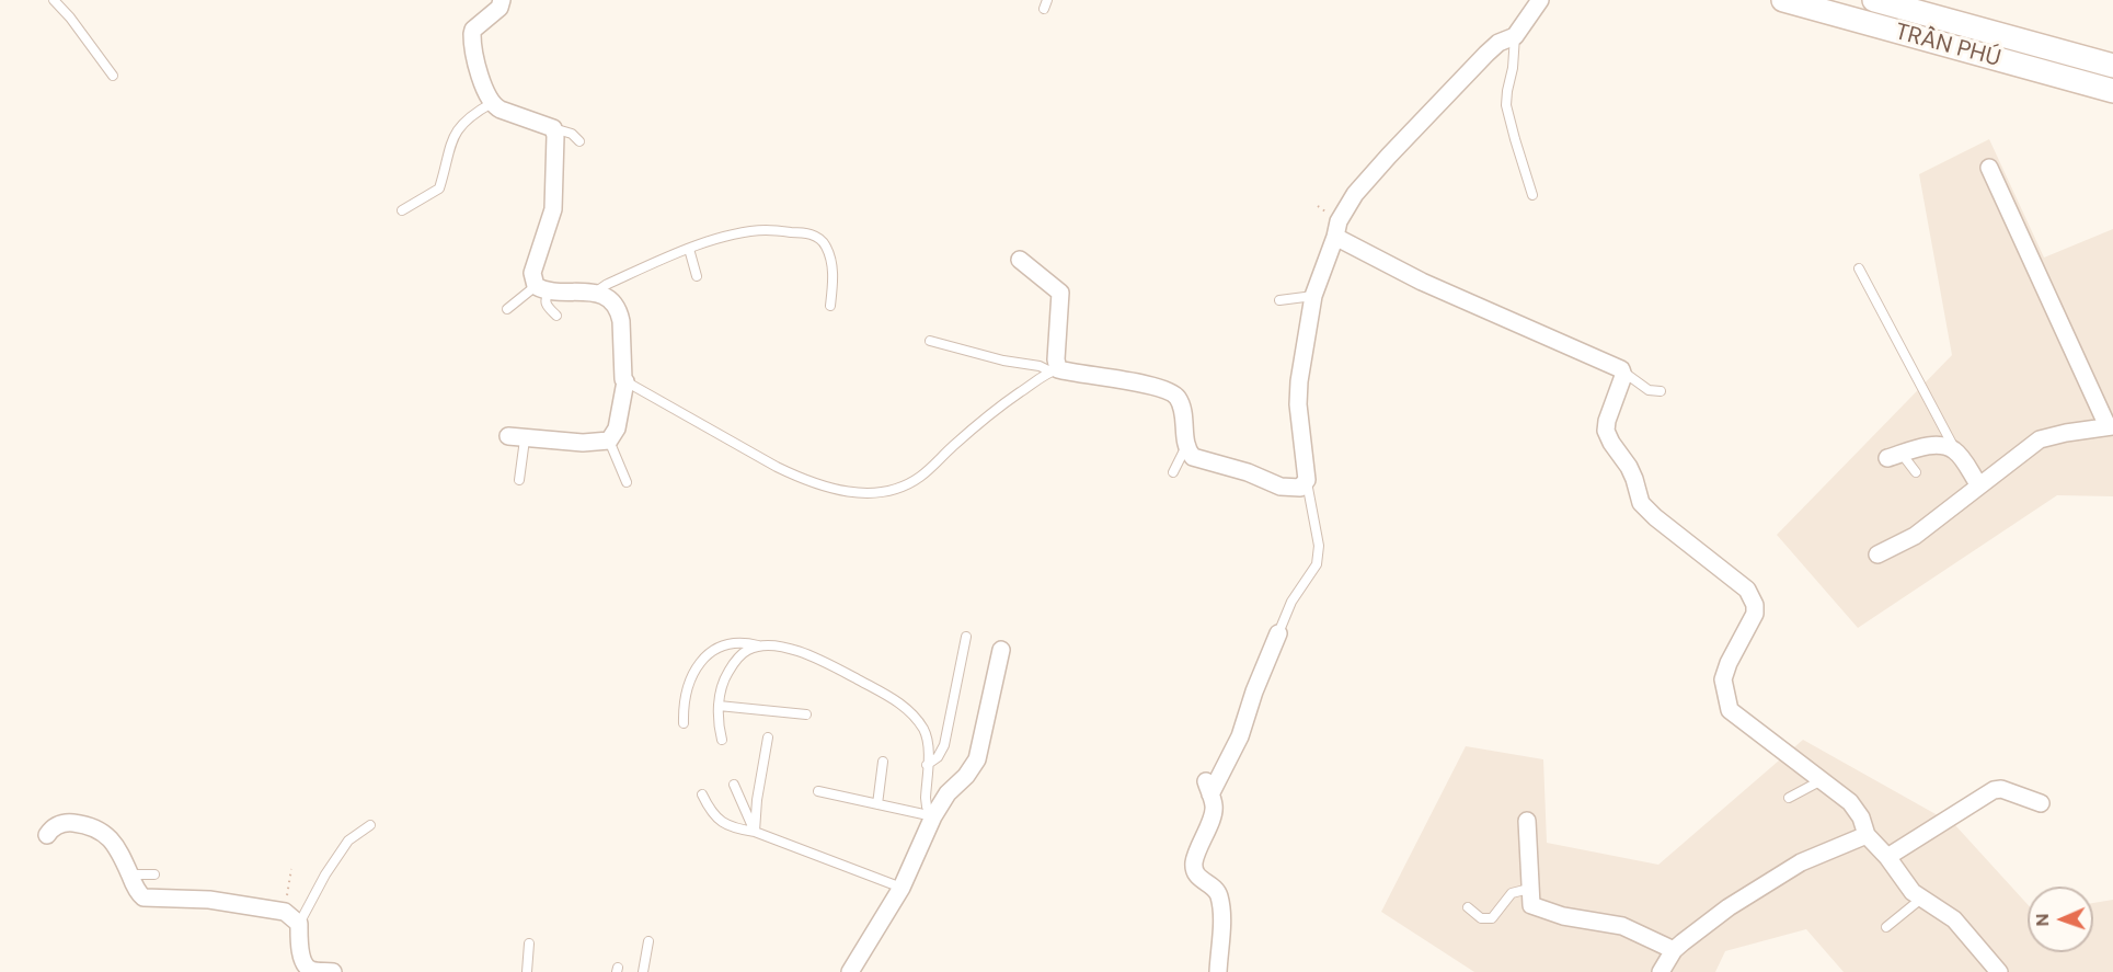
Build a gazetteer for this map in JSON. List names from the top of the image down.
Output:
{
  "streets": {
    "main road": ["TRẦN PHÚ"]
  },
  "north": "left"
}
